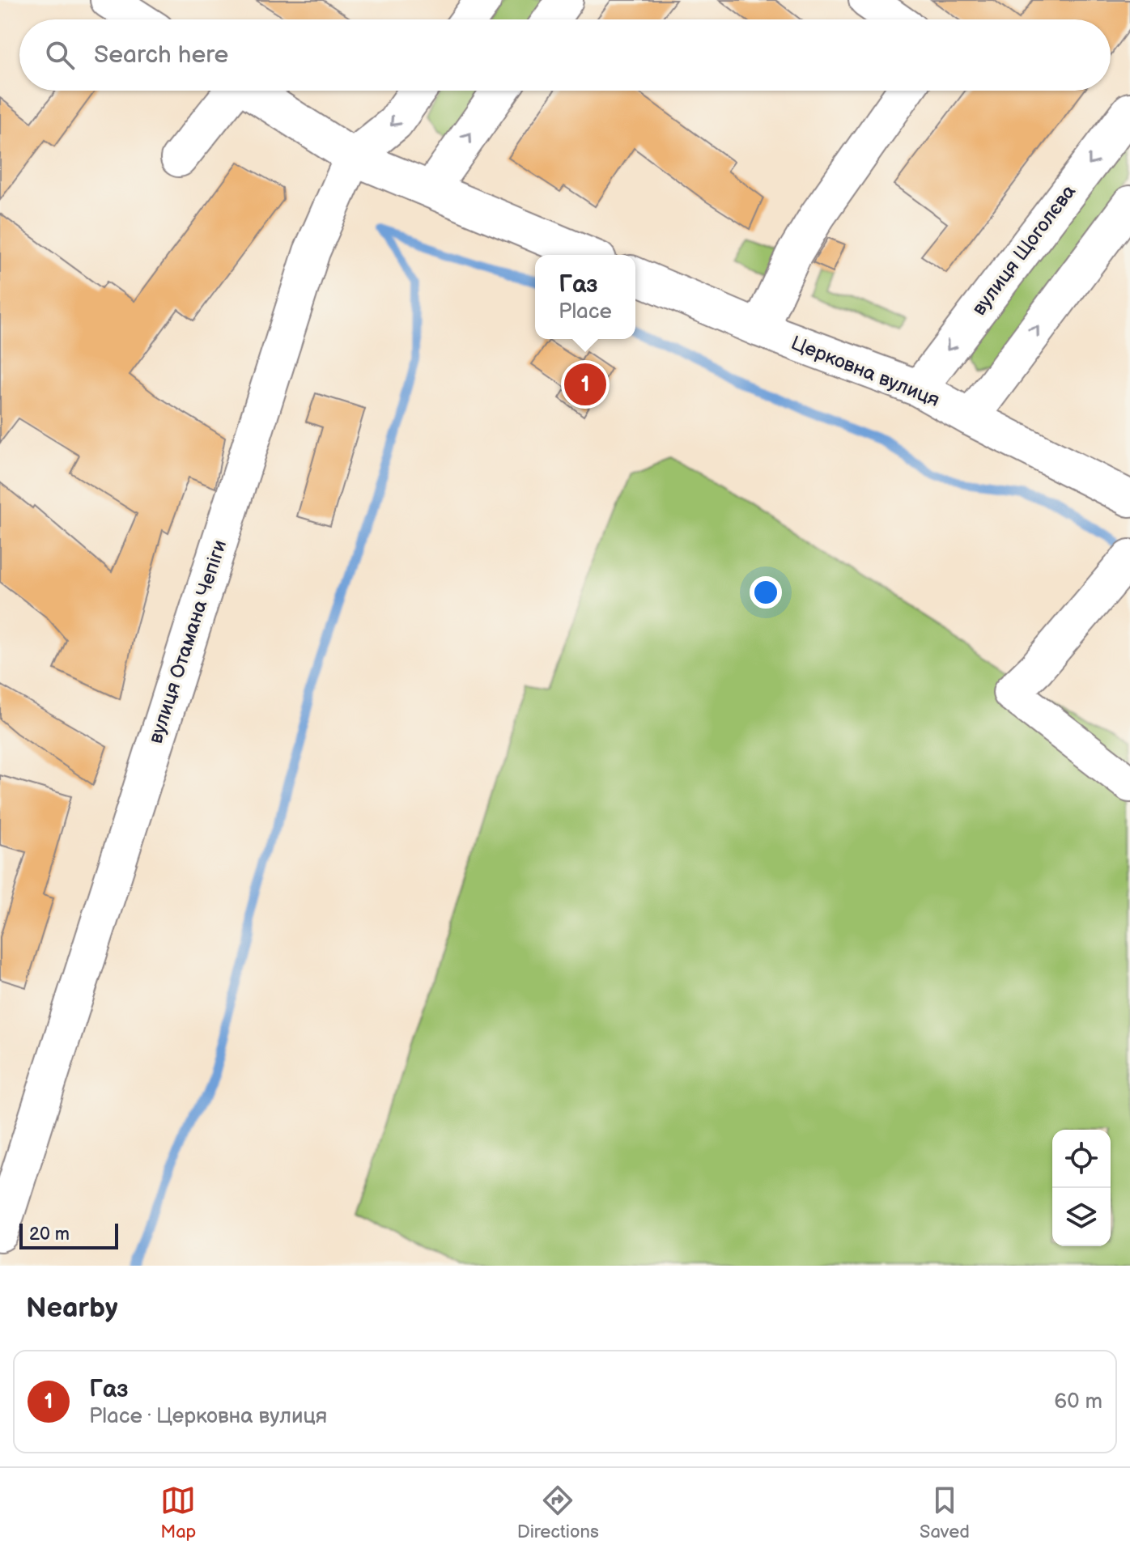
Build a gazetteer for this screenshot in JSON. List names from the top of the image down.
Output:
{
  "streets": {
    "street": ["вулиця Щоголєва", "Церковна вулиця", "вулиця Отамана Чепіги"]
  },
  "crossings": [
    ["вулиця Щоголєва", "Церковна вулиця"]
  ],
  "scale_bar": "20 m",
  "page": {
    "search": "Search here",
    "popup": ["Газ", "Place"],
    "pins": "1",
    "scale": "20 m",
    "heading": "Nearby",
    "list": [
      {
        "mark": "1",
        "name": "Газ",
        "note": "Place · Церковна вулиця",
        "value": "60 m"
      }
    ],
    "nav": ["Map", "Directions", "Saved"]
  }
}
